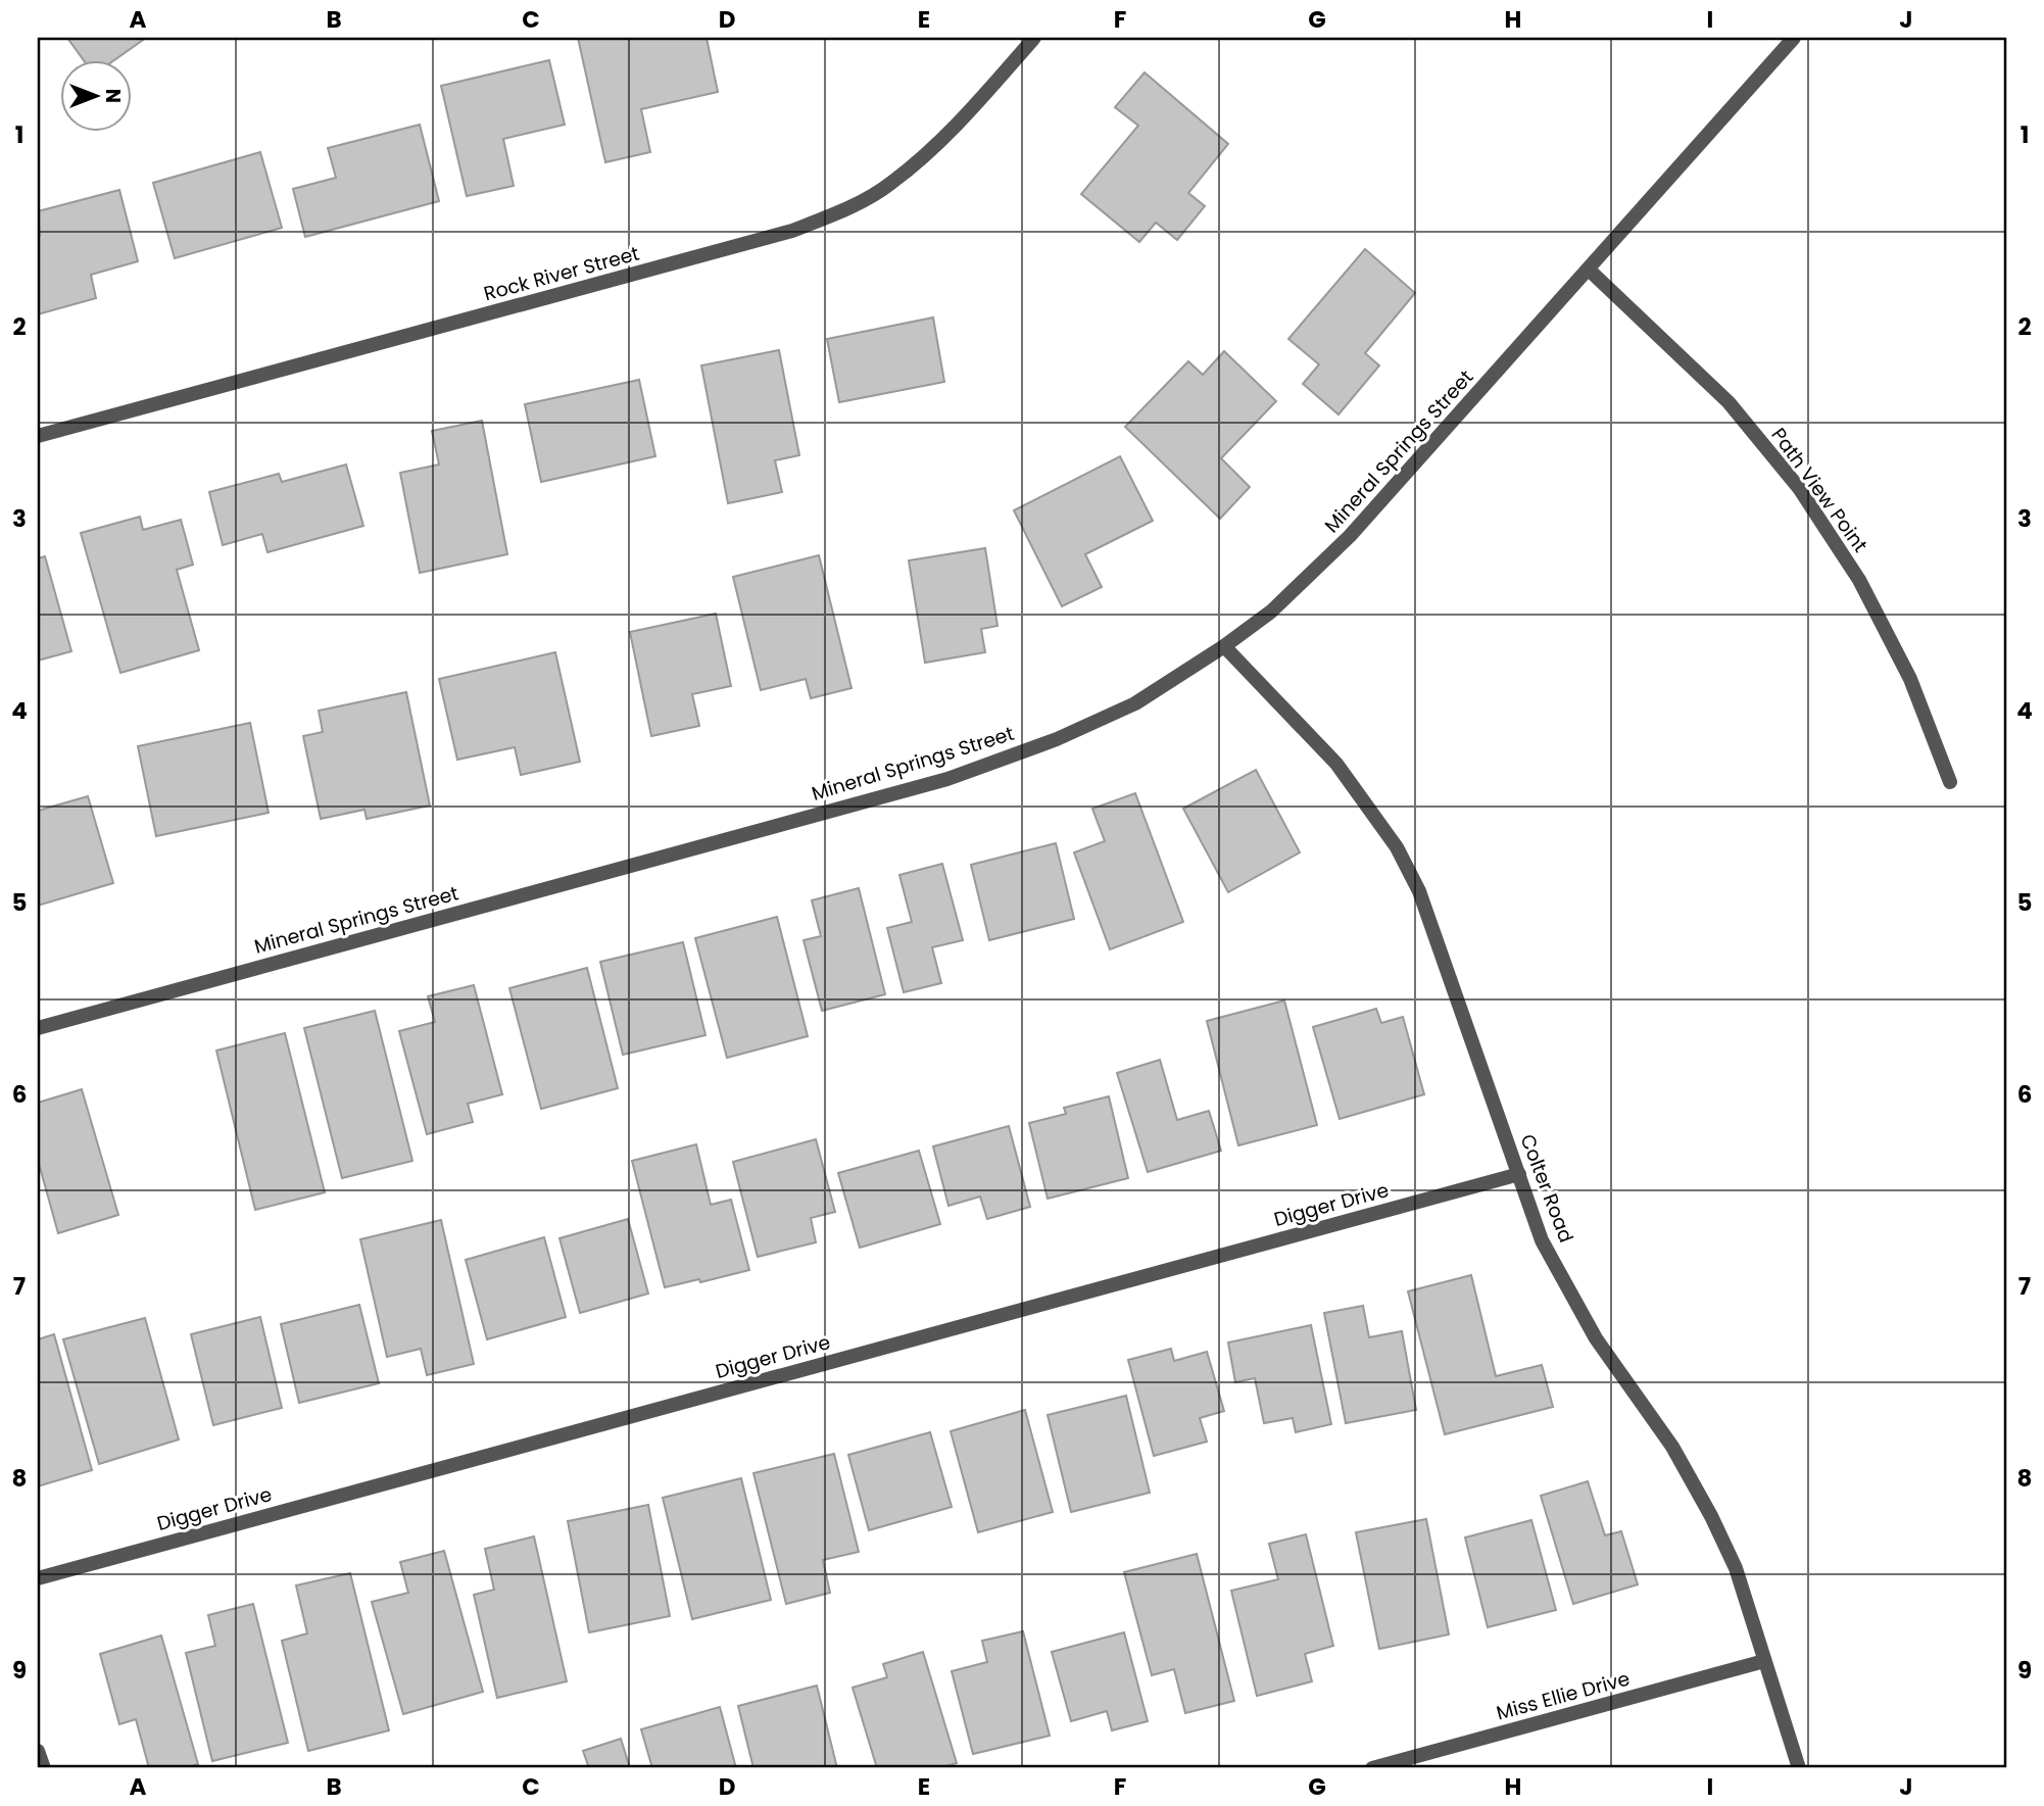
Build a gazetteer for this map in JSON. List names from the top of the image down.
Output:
{
  "streets": {
    "street": [
      "Rock River Street",
      "Mineral Springs Street",
      "Path View Point",
      "Colter Road",
      "Digger Drive",
      "Miss Ellie Drive"
    ]
  },
  "crossings": [
    ["Mineral Springs Street", "Path View Point"],
    ["Mineral Springs Street", "Colter Road"],
    ["Colter Road", "Digger Drive"],
    ["Colter Road", "Miss Ellie Drive"]
  ],
  "north": "right",
  "grid": {
    "columns": [
      "A",
      "B",
      "C",
      "D",
      "E",
      "F",
      "G",
      "H",
      "I",
      "J"
    ],
    "rows": [
      "1",
      "2",
      "3",
      "4",
      "5",
      "6",
      "7",
      "8",
      "9"
    ]
  }
}
